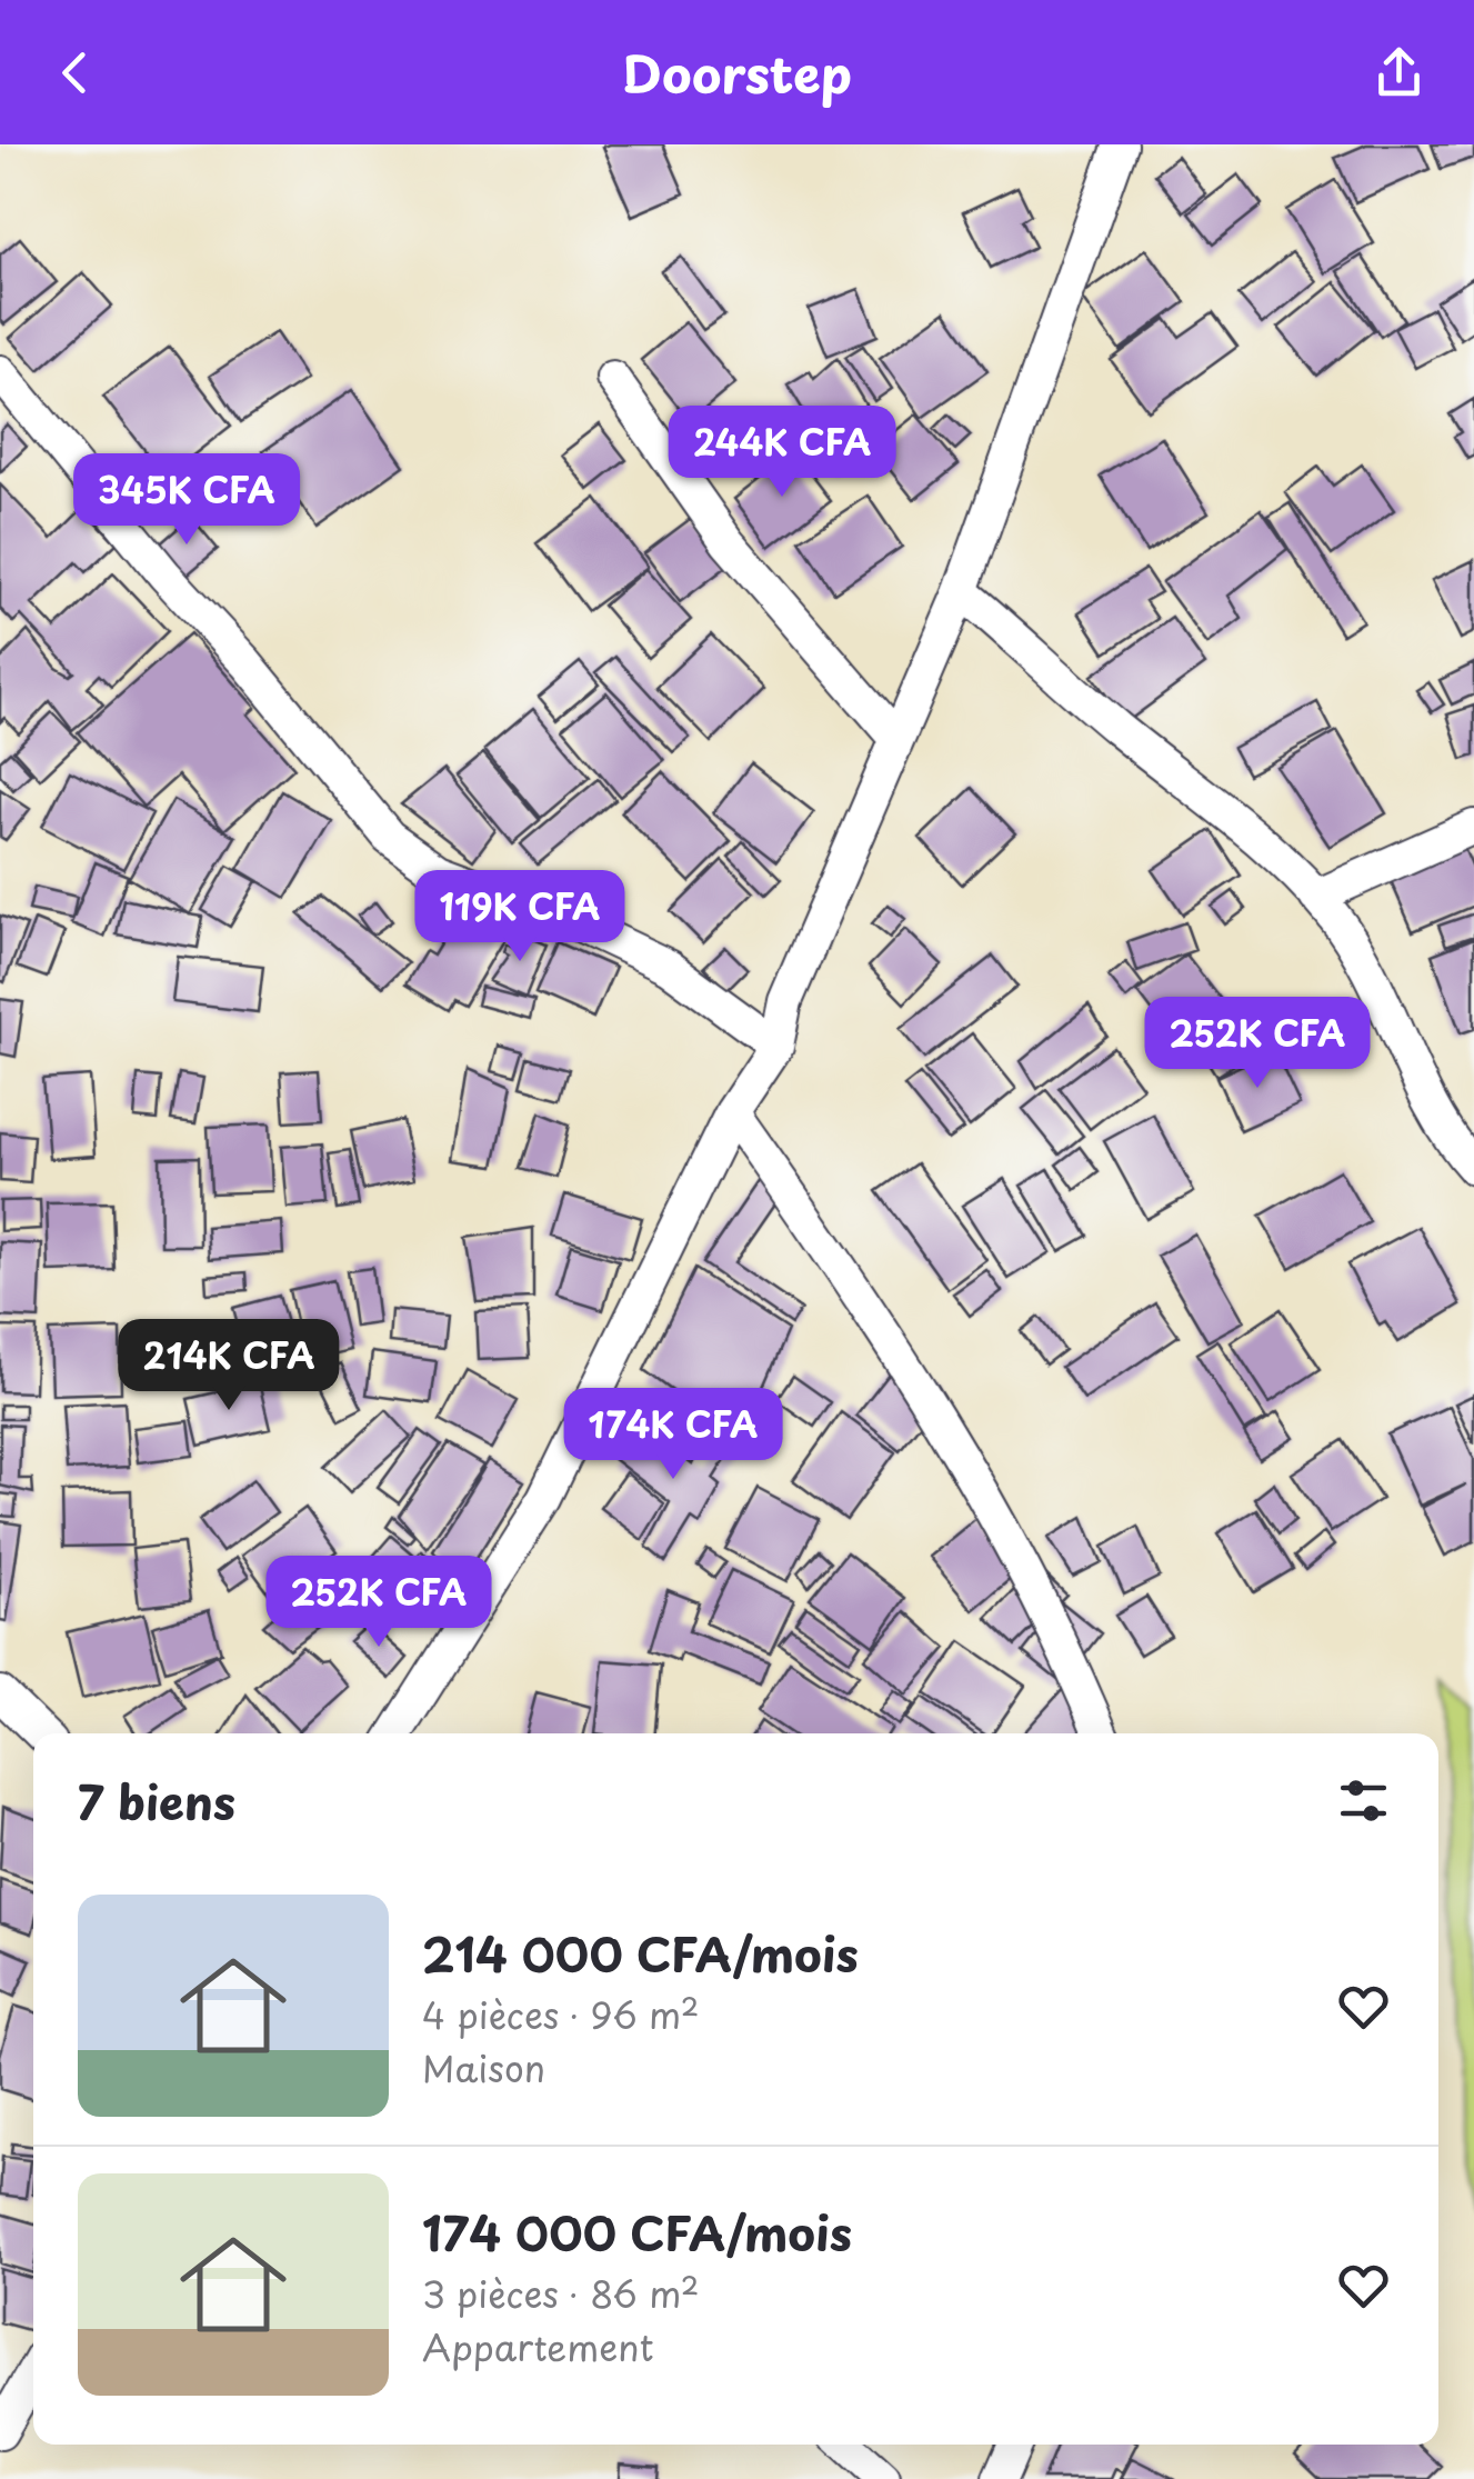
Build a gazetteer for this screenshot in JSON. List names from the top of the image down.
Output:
{
  "page": {
    "header": "Doorstep",
    "price": [
      "244K CFA",
      "345K CFA",
      "119K CFA",
      "252K CFA",
      "214K CFA",
      "174K CFA",
      "252K CFA"
    ],
    "heading": "7 biens",
    "list": [
      {
        "name": "214 000 CFA/mois",
        "note": "4 pièces · 96 m² · Maison"
      },
      {
        "name": "174 000 CFA/mois",
        "note": "3 pièces · 86 m² · Appartement"
      }
    ]
  }
}
